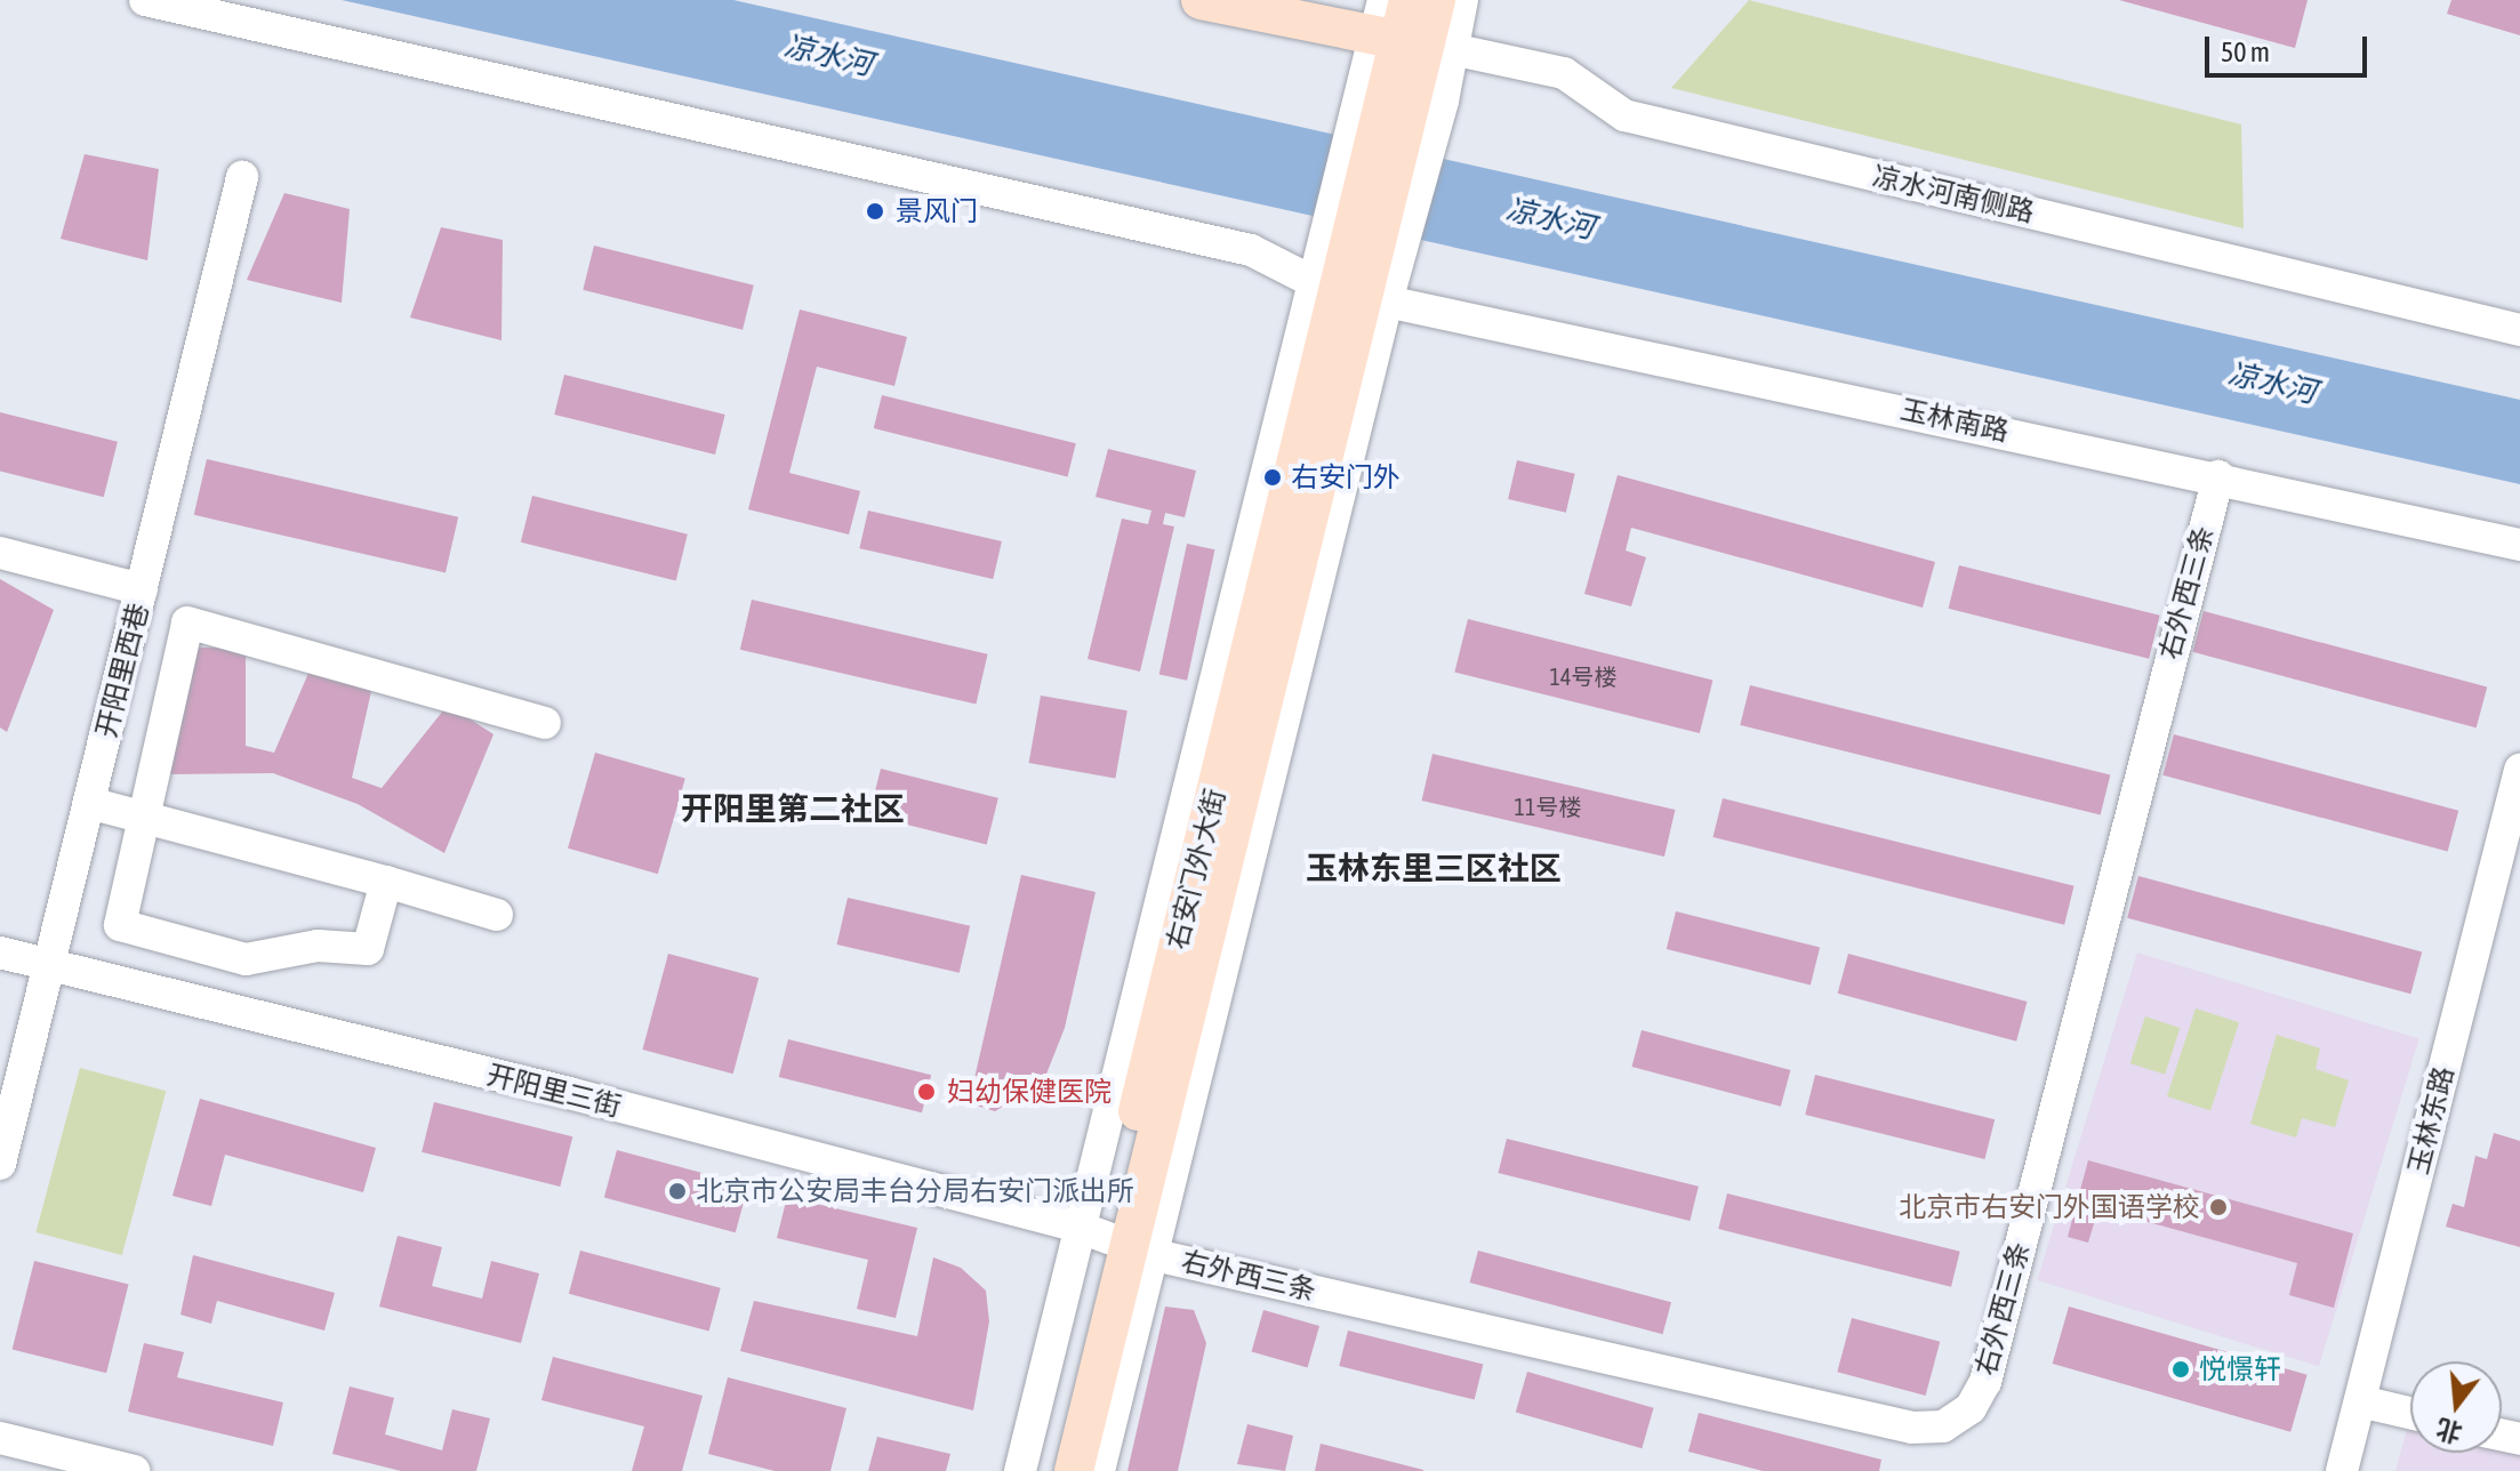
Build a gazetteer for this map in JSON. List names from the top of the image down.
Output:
{
  "streets": {
    "main road": ["右安门外大街"],
    "street": [
      "凉水河南侧路",
      "玉林南路",
      "右外西三条",
      "开阳里西巷",
      "开阳里三街",
      "玉林东路"
    ]
  },
  "crossings": [
    ["玉林南路", "右外西三条"],
    ["玉林南路", "右安门外大街"],
    ["右外西三条", "右安门外大街"],
    ["右外西三条", "开阳里三街"],
    ["开阳里西巷", "开阳里三街"],
    ["右安门外大街", "开阳里三街"]
  ],
  "districts": ["开阳里第二社区", "玉林东里三区社区"],
  "water": ["凉水河"],
  "places": [
    "景风门",
    "右安门外",
    "妇幼保健医院",
    "北京市公安局丰台分局右安门派出所",
    "北京市右安门外国语学校",
    "悦憬轩"
  ],
  "house_numbers": ["14号楼", "11号楼"],
  "scale_bar": "50 m",
  "north": "bottom"
}
